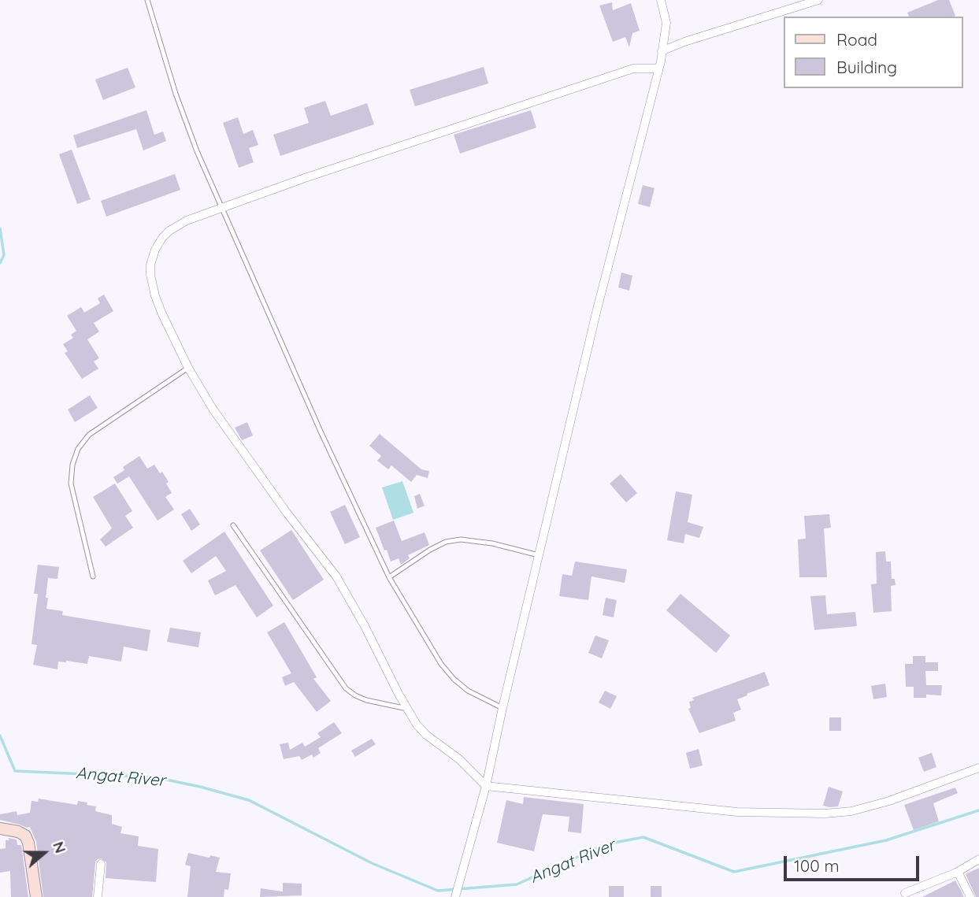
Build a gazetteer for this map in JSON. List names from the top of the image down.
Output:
{
  "water": ["Angat River"],
  "legend": ["Road", "Building"],
  "scale_bar": "100 m",
  "north": "right"
}
